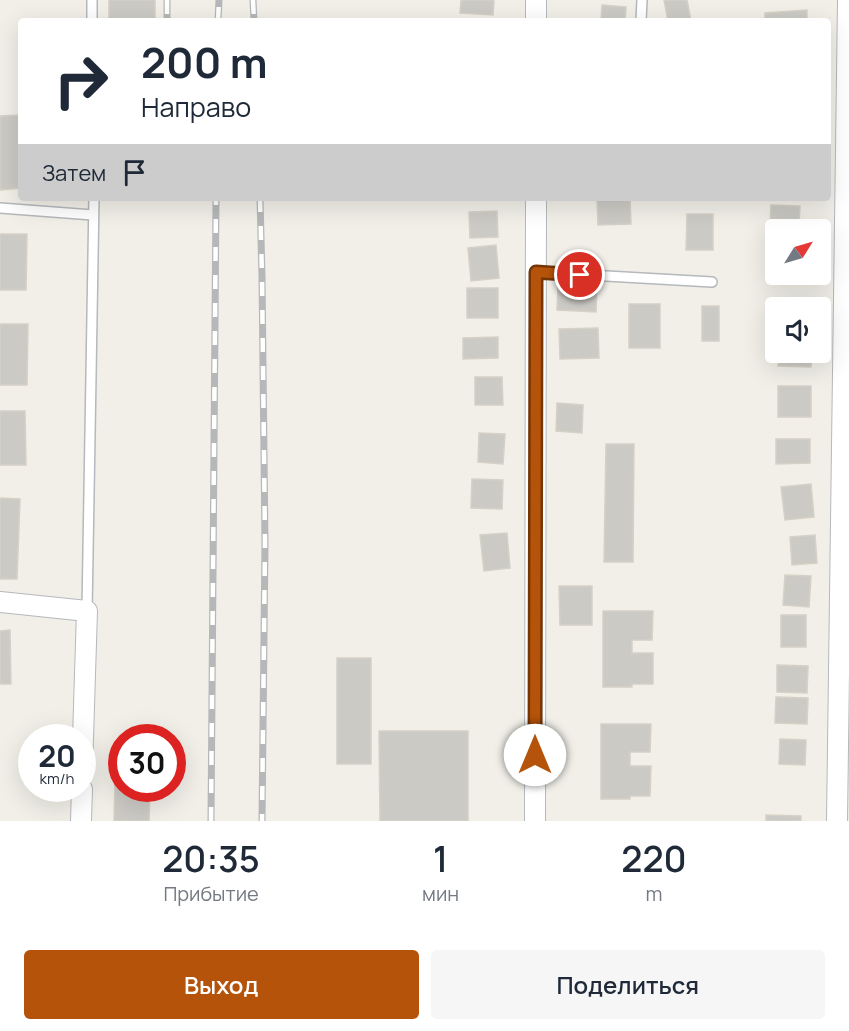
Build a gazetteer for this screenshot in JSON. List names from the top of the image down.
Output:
{
  "north": "top right",
  "page": {
    "turn": ["200 m", "Направо"],
    "then": "Затем",
    "speed": "20 km/h",
    "limit": "30",
    "eta": [
      "20:35",
      "Прибытие",
      "1",
      "мин",
      "220",
      "m"
    ],
    "buttons": ["Выход", "Поделиться"]
  }
}
